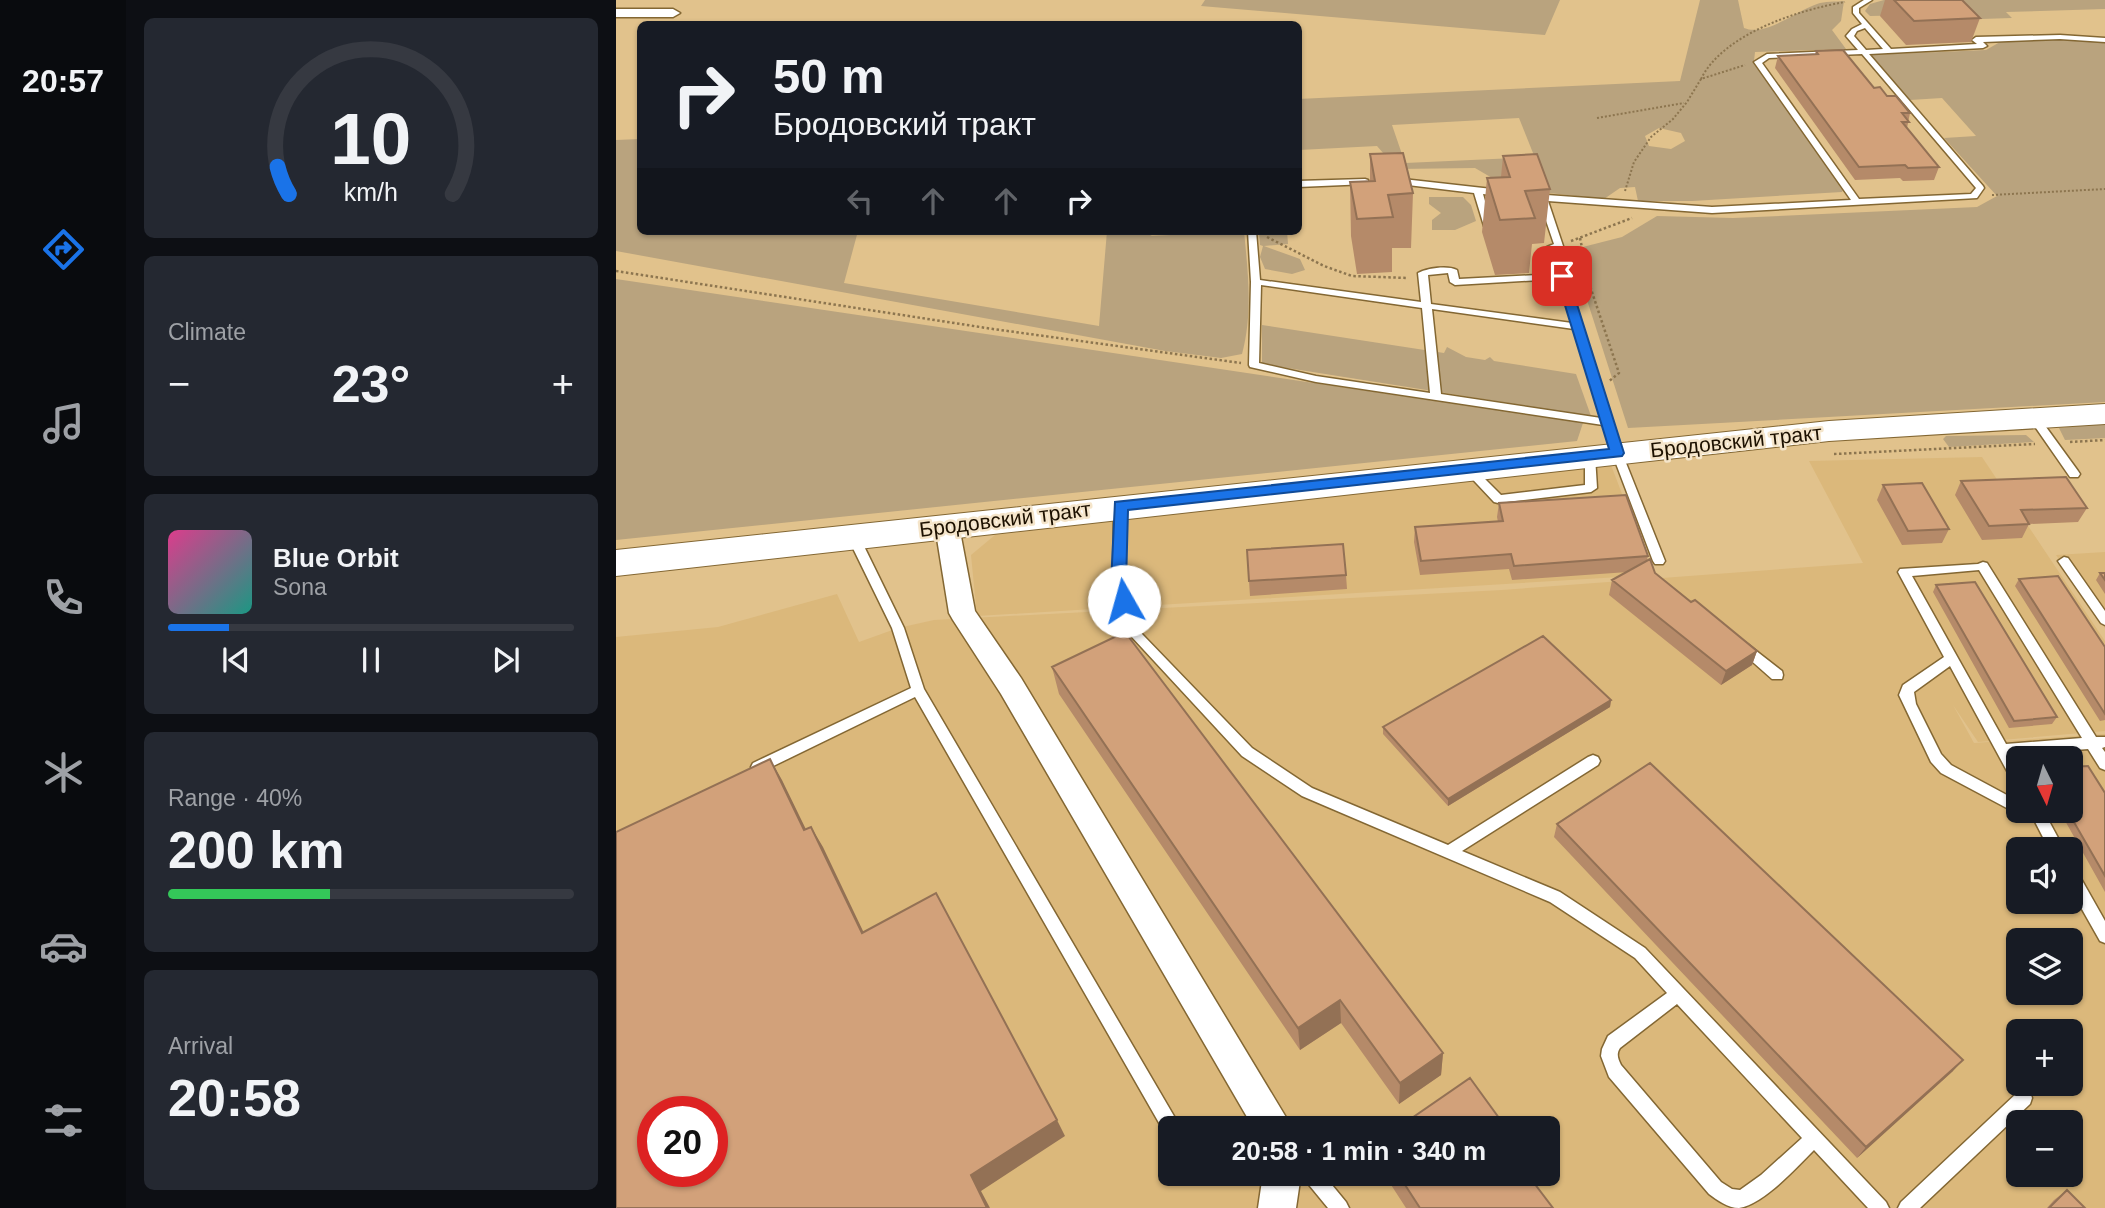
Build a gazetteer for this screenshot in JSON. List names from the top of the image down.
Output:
{
  "streets": {
    "street": ["Бродовский тракт"]
  },
  "north": "bottom",
  "page": {
    "tabs": "20:57",
    "turn": ["50 m", "Бродовский тракт"],
    "tile": [
      "Climate",
      ["Range · 40%", "200 km"],
      ["Arrival", "20:58"]
    ],
    "heat": ["−", "23°", "+"],
    "song": ["Blue Orbit", "Sona"],
    "map_buttons": ["+", "−"],
    "limit": "20",
    "trip": "20:58 · 1 min · 340 m",
    "gauge": ["10", "km/h"]
  }
}
